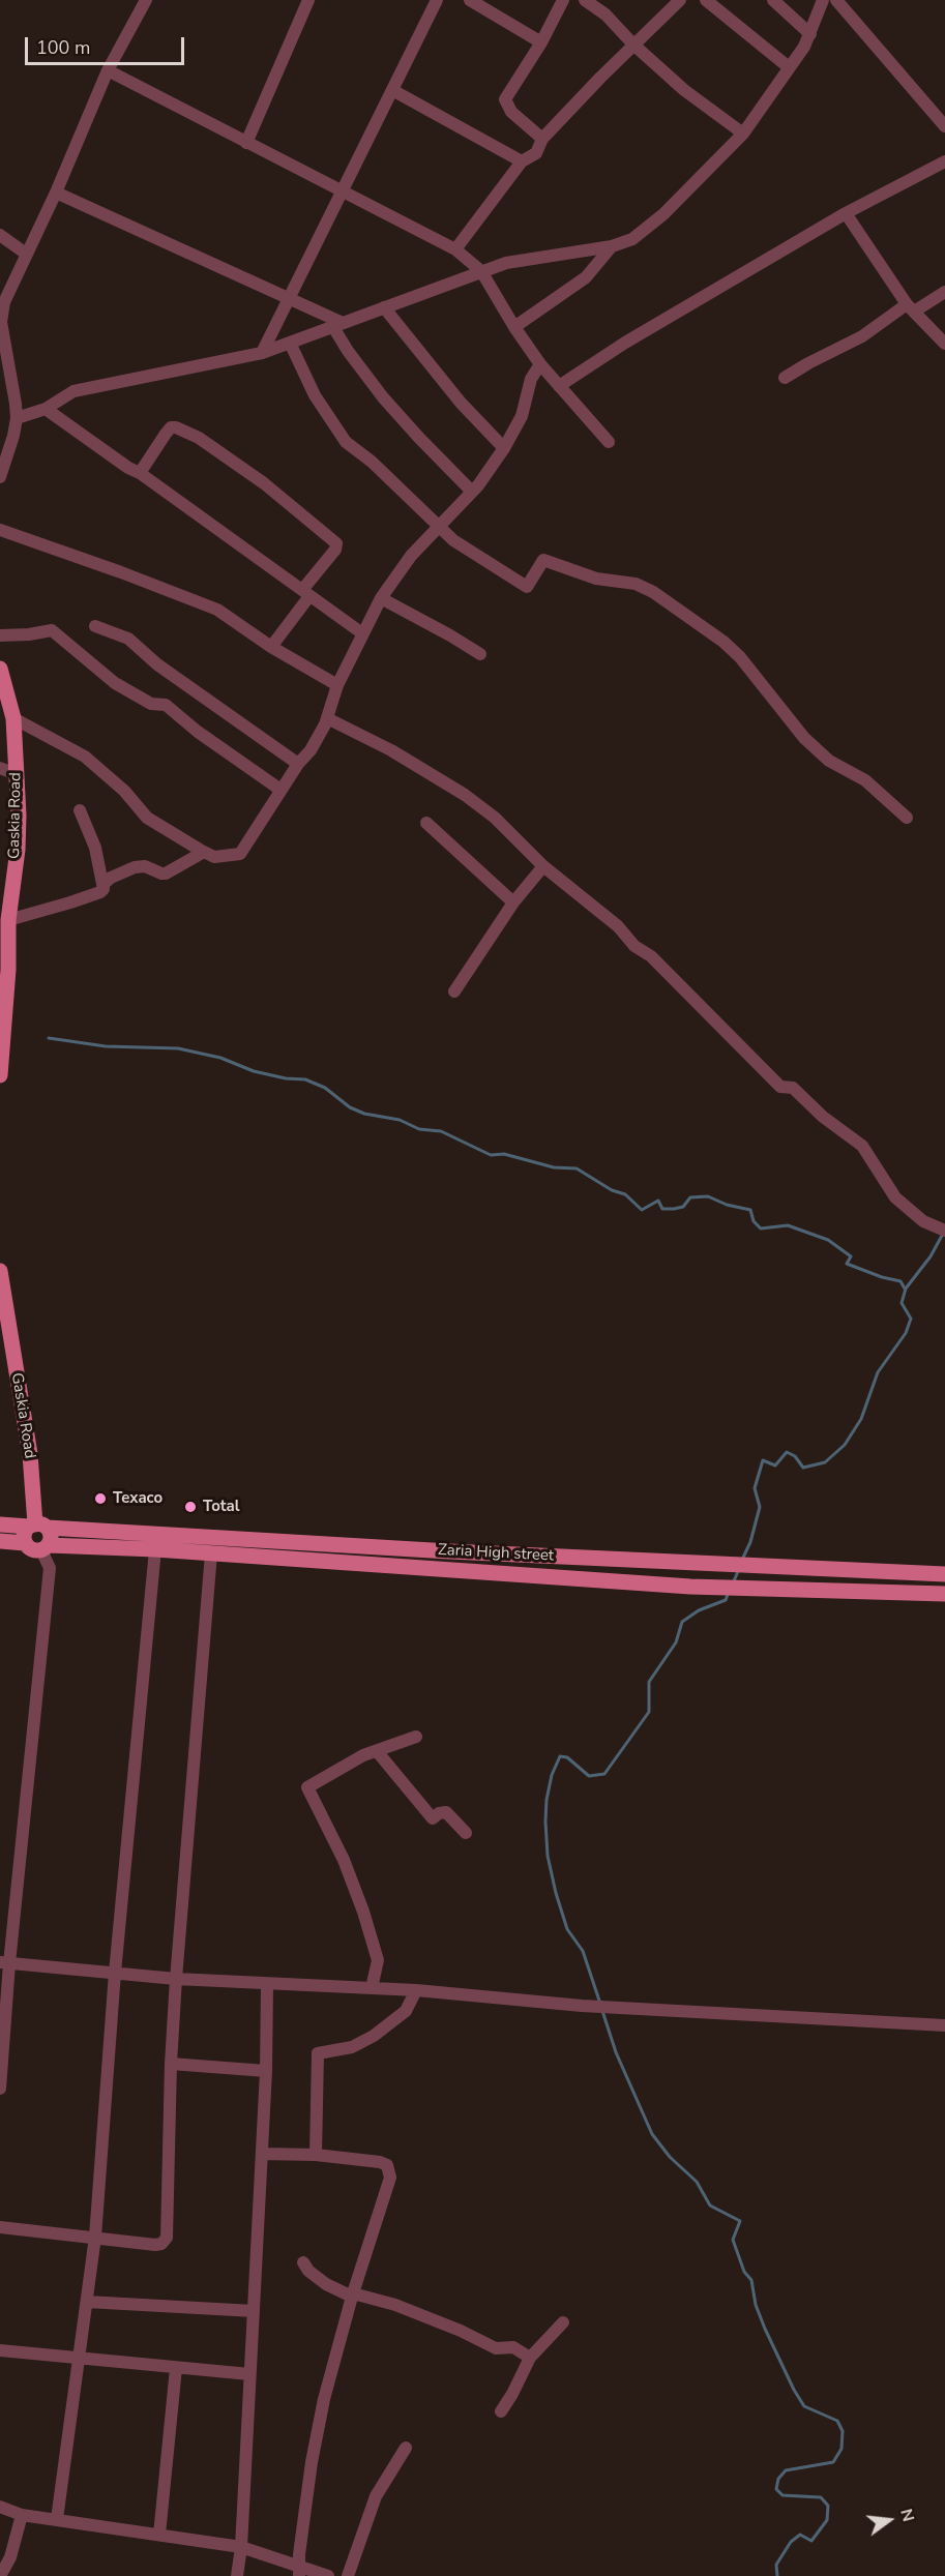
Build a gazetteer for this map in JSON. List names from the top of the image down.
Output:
{
  "streets": {
    "main road": ["Gaskia Road", "Zaria High street"]
  },
  "crossings": [
    ["Gaskia Road", "Zaria High street"]
  ],
  "places": ["Texaco", "Total"],
  "scale_bar": "100 m",
  "north": "right"
}
